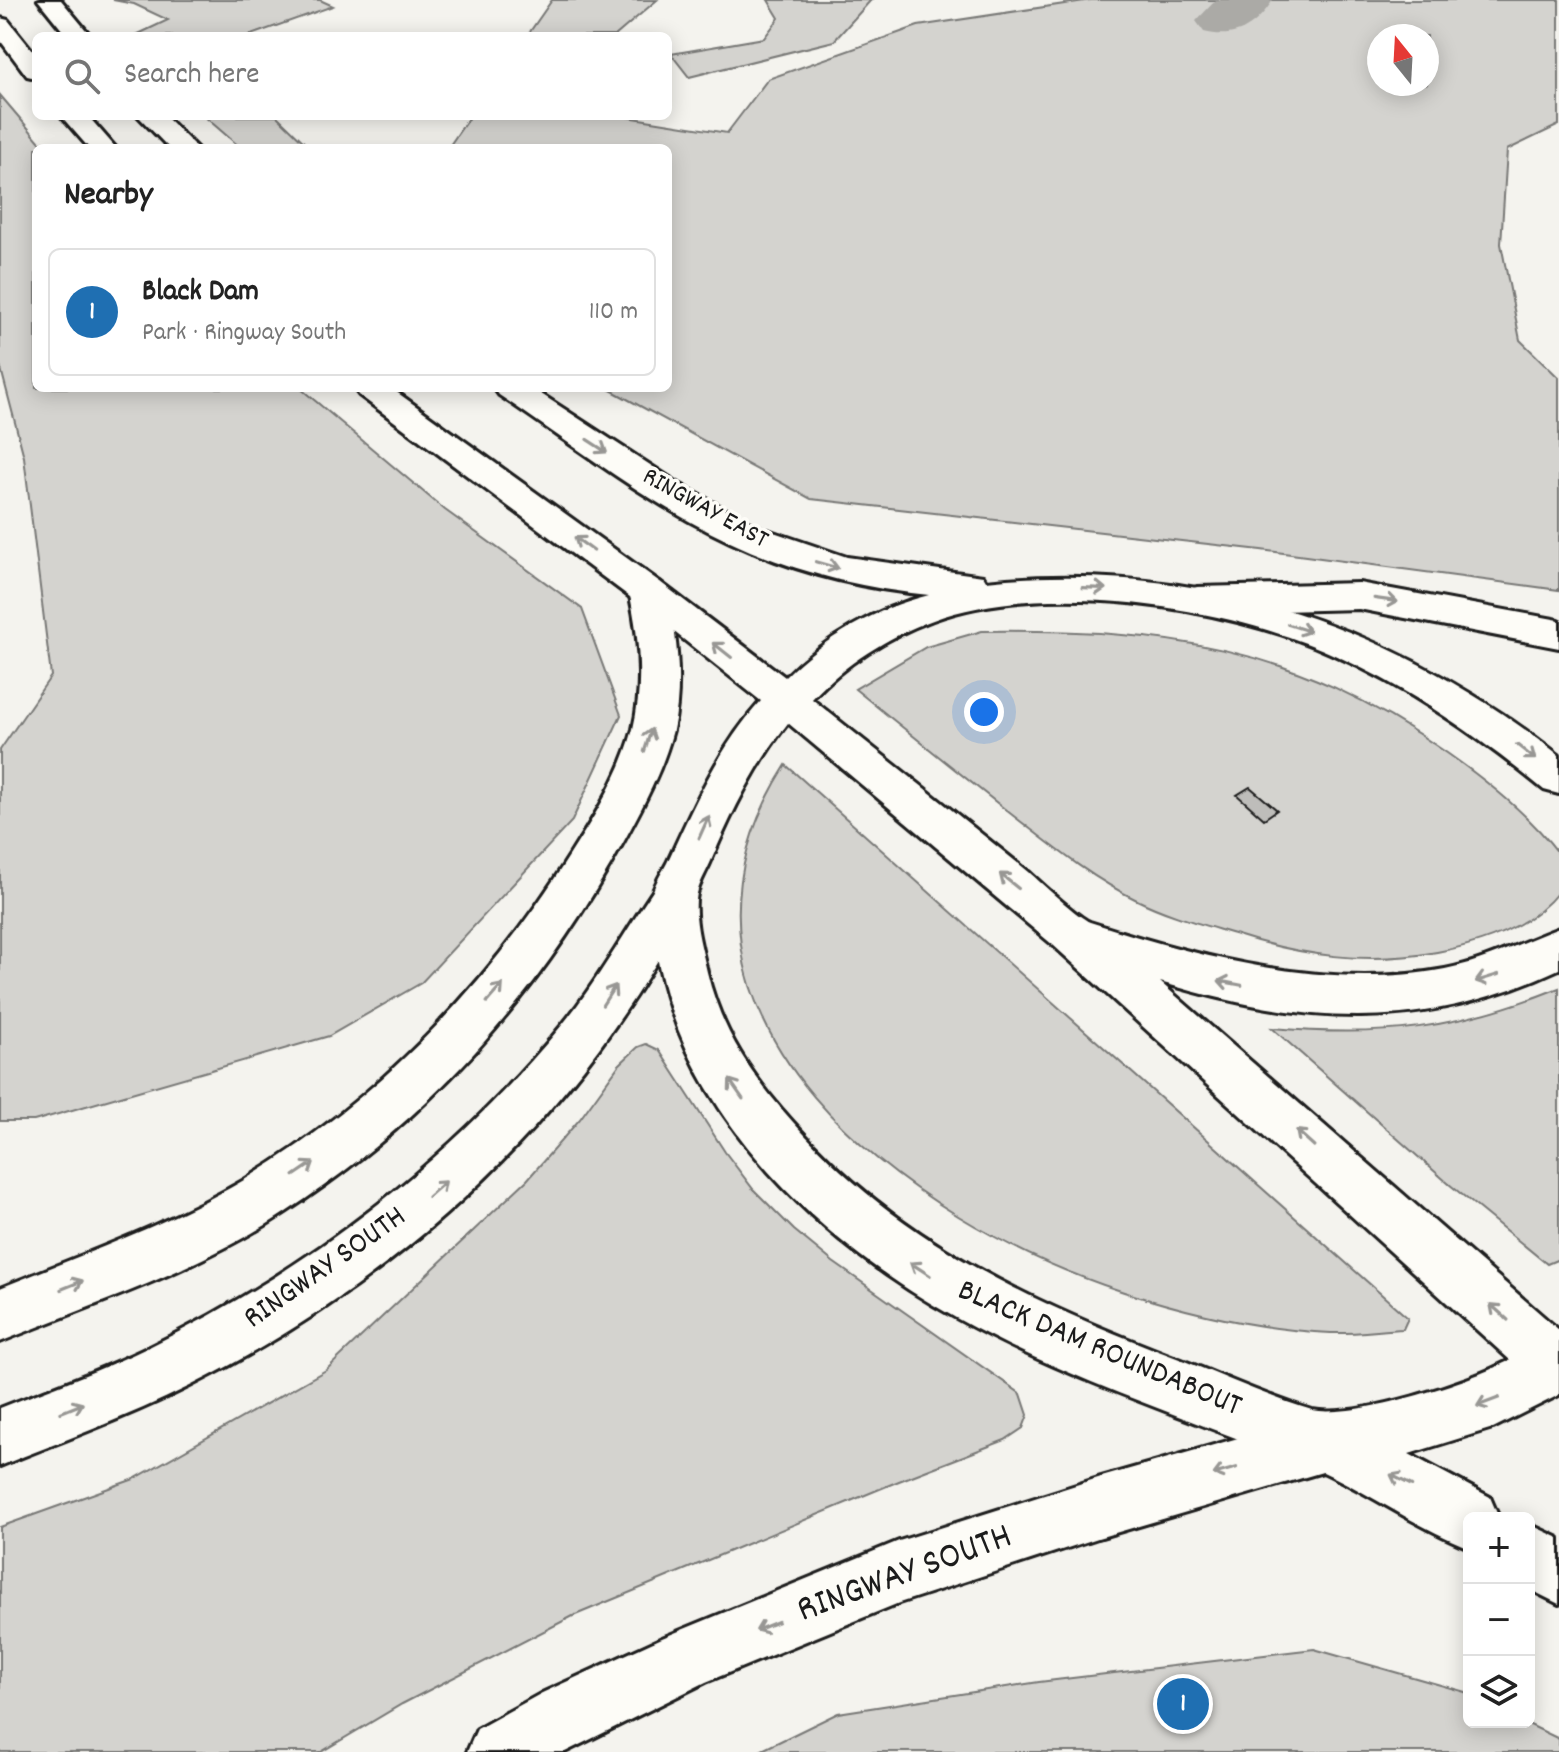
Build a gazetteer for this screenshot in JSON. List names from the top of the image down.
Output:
{
  "streets": {
    "main road": ["RINGWAY EAST", "RINGWAY SOUTH", "BLACK DAM ROUNDABOUT"]
  },
  "crossings": [
    ["RINGWAY SOUTH", "BLACK DAM ROUNDABOUT"]
  ],
  "north": "top",
  "page": {
    "search": "Search here",
    "heading": "Nearby",
    "list": [
      {
        "mark": "1",
        "name": "Black Dam",
        "note": "Park · Ringway South",
        "value": "110 m"
      }
    ],
    "map_buttons": ["+", "−"],
    "pins": "1"
  }
}
